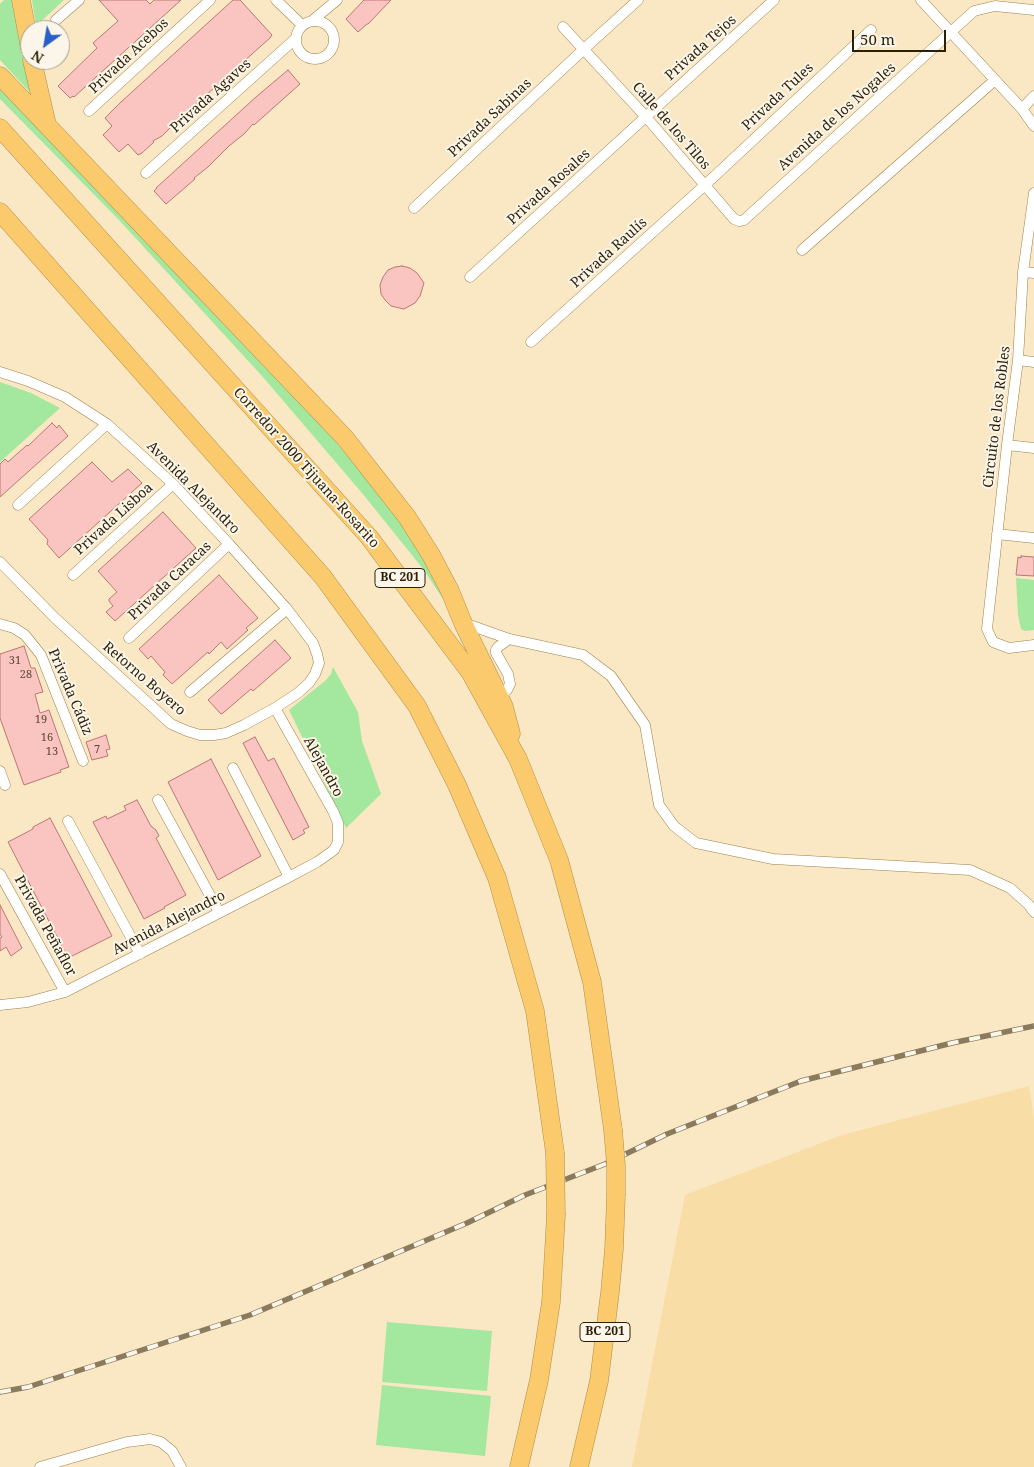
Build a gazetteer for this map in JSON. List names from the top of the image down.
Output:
{
  "streets": {
    "highway": ["Corredor 2000 Tijuana-Rosarito", "BC 201"],
    "street": [
      "Privada Tejos",
      "Privada Acebos",
      "Privada Agaves",
      "Privada Tules",
      "Avenida de los Nogales",
      "Privada Sabinas",
      "Calle de los Tilos",
      "Privada Rosales",
      "Privada Raulís",
      "Circuito de los Robles",
      "Avenida Alejandro",
      "Privada Lisboa",
      "Privada Caracas",
      "Retorno Boyero",
      "Privada Cádiz",
      "Alejandro",
      "Privada Peñaflor"
    ]
  },
  "crossings": [
    ["Privada Tejos", "Calle de los Tilos"],
    ["Privada Tejos", "Privada Rosales"],
    ["Privada Tules", "Calle de los Tilos"],
    ["Privada Tules", "Privada Raulís"],
    ["Avenida de los Nogales", "Calle de los Tilos"],
    ["Privada Sabinas", "Calle de los Tilos"],
    ["Calle de los Tilos", "Privada Rosales"],
    ["Calle de los Tilos", "Privada Raulís"],
    ["Corredor 2000 Tijuana-Rosarito", "BC 201"],
    ["Avenida Alejandro", "Privada Lisboa"],
    ["Avenida Alejandro", "Privada Caracas"],
    ["Avenida Alejandro", "Retorno Boyero"],
    ["Avenida Alejandro", "Alejandro"],
    ["Avenida Alejandro", "Privada Peñaflor"],
    ["Retorno Boyero", "Alejandro"]
  ],
  "house_numbers": [
    "31",
    "28",
    "19",
    "16",
    "7",
    "13"
  ],
  "scale_bar": "50 m",
  "north": "bottom left"
}
